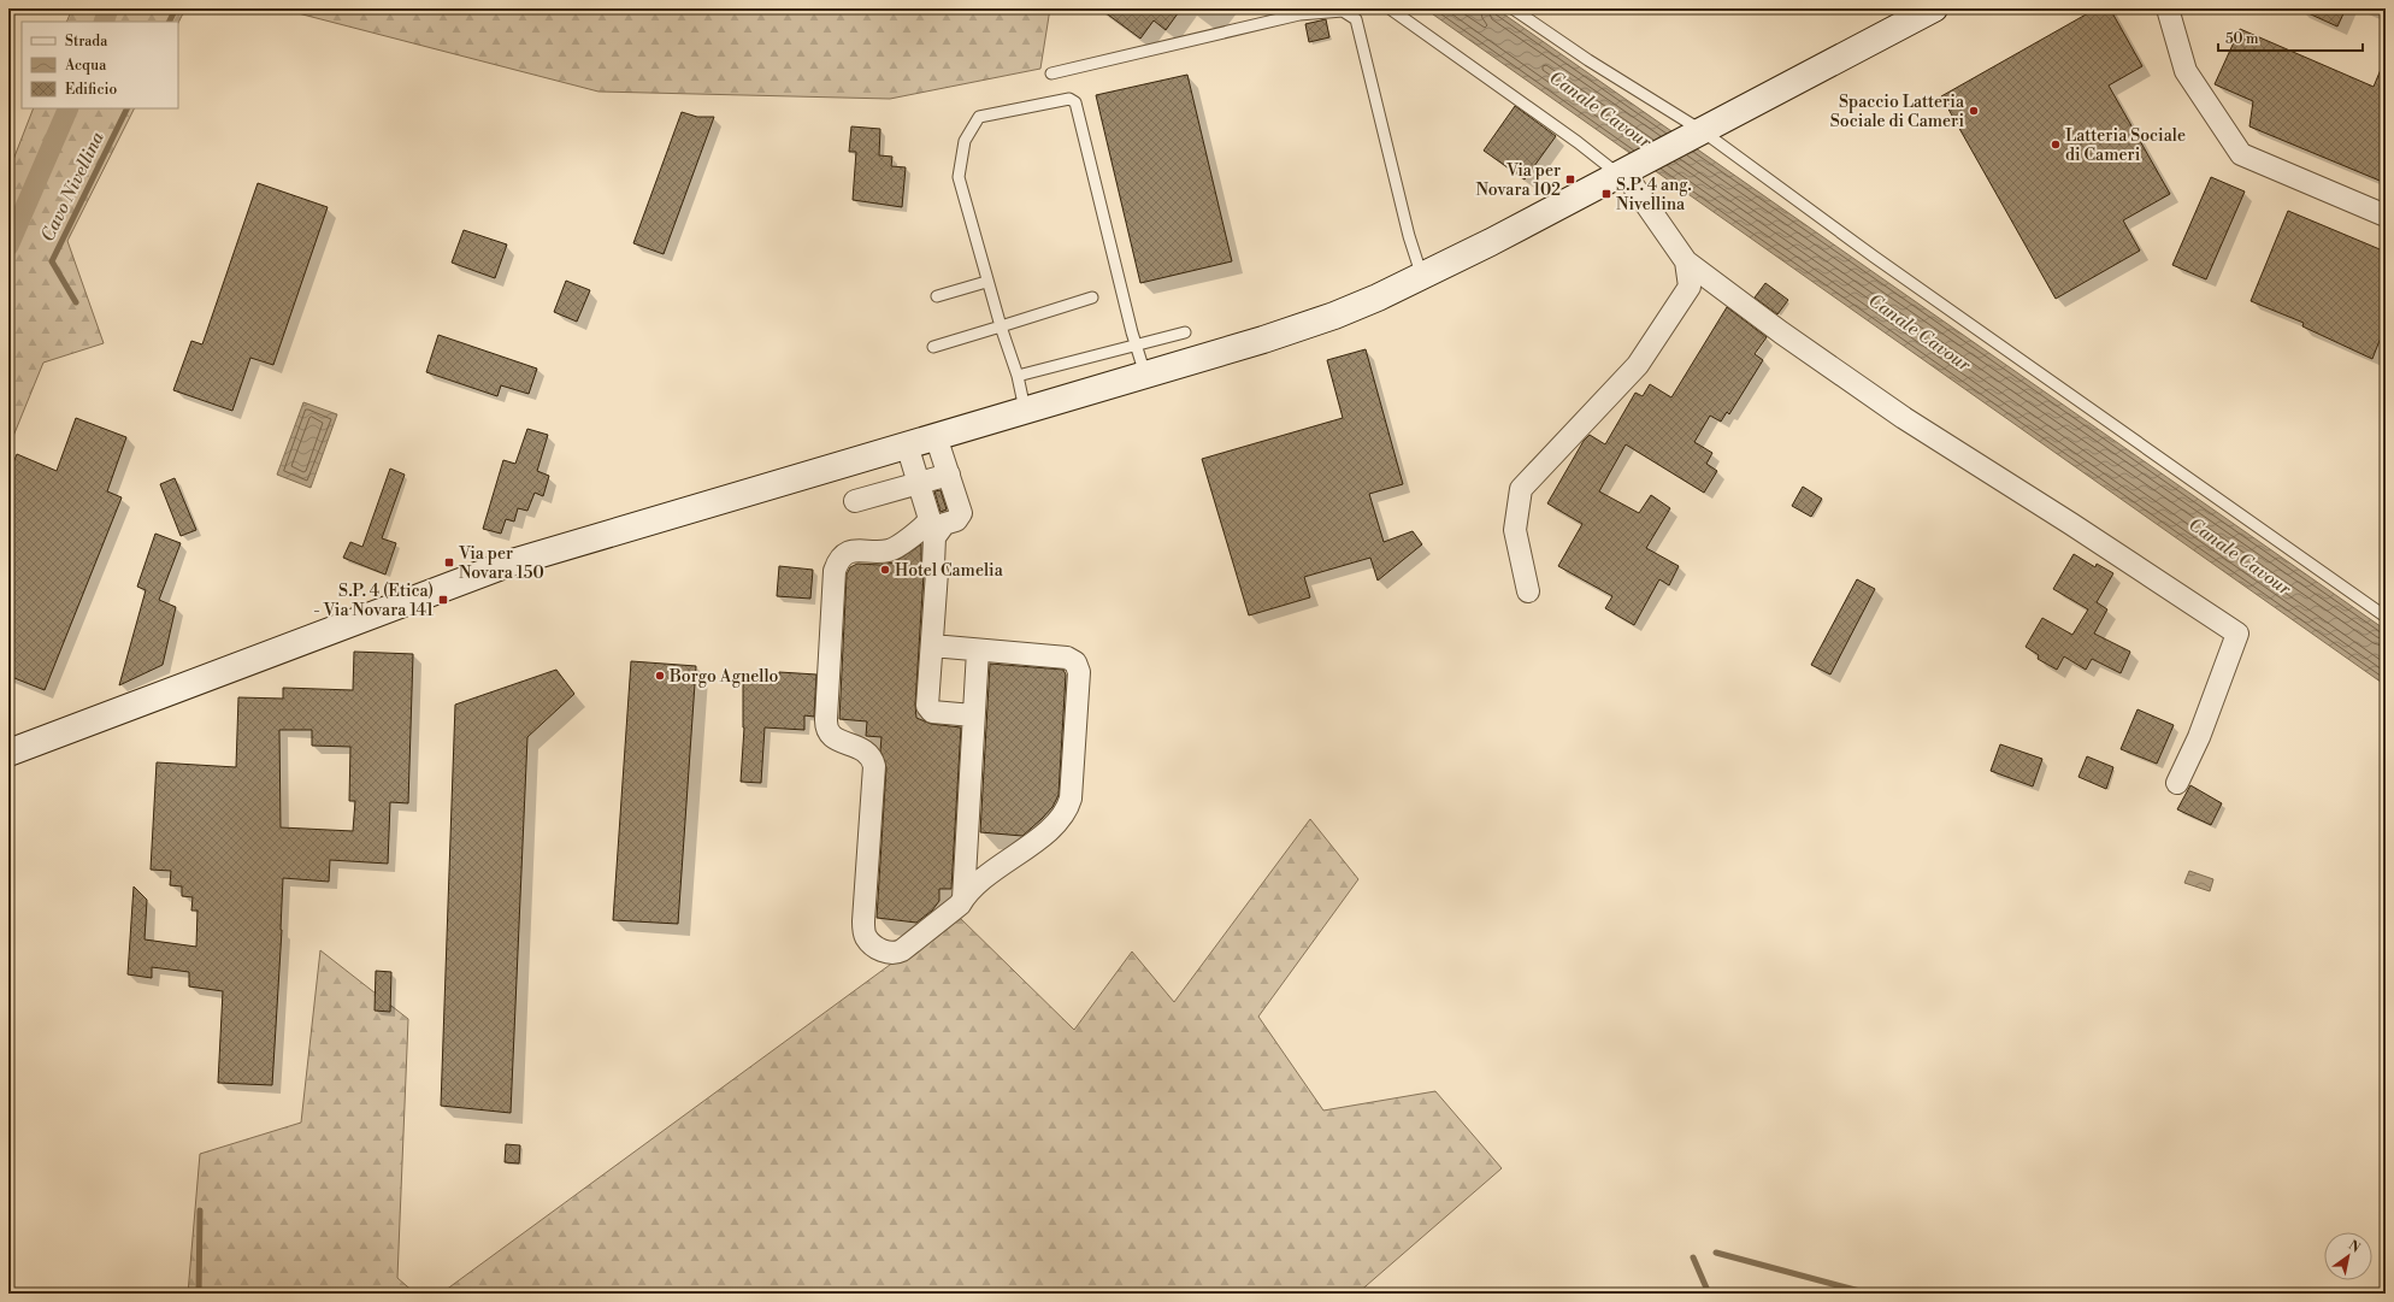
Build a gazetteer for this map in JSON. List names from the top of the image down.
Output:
{
  "water": ["Canale Cavour", "Cavo Nivellina"],
  "places": {
    "other": [
      "Spaccio Latteria Sociale di Cameri",
      "Latteria Sociale di Cameri",
      "Hotel Camelia",
      "Borgo Agnello"
    ],
    "transit": [
      "Via per Novara 102",
      "S.P. 4 ang. Nivellina",
      "Via per Novara 150",
      "S.P. 4 (Etica) - Via Novara 141"
    ]
  },
  "legend": ["Strada", "Acqua", "Edificio"],
  "scale_bar": "50 m",
  "north": "top right"
}
